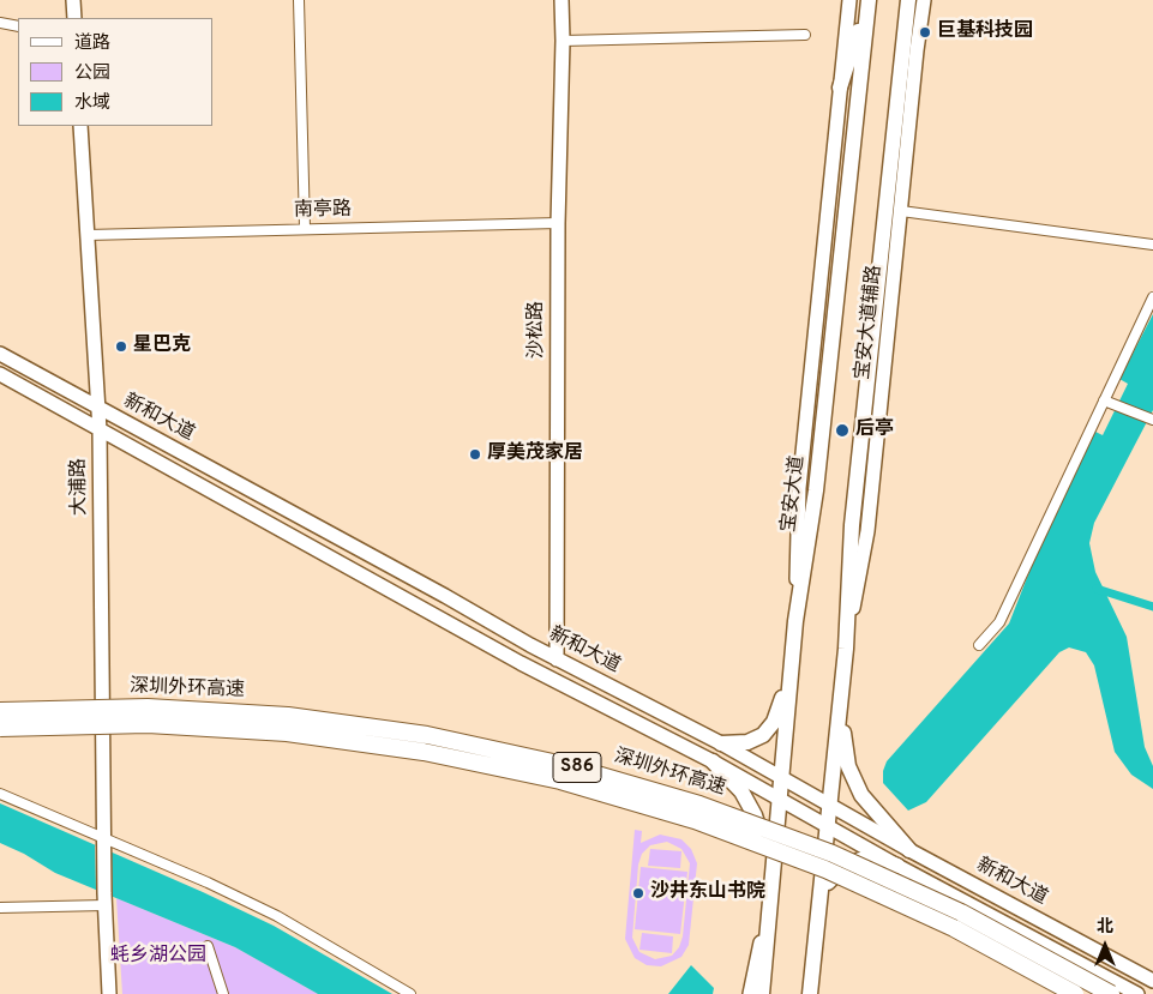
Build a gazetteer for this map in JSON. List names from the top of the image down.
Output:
{
  "streets": {
    "highway": ["深圳外环高速", "S86"],
    "main road": [
      "宝安大道辅路",
      "沙松路",
      "新和大道",
      "大浦路",
      "宝安大道"
    ],
    "street": ["南亭路"]
  },
  "crossings": [
    ["南亭路", "沙松路"],
    ["南亭路", "大浦路"],
    ["沙松路", "新和大道"],
    ["新和大道", "大浦路"],
    ["新和大道", "宝安大道"]
  ],
  "parks": ["蚝乡湖公园"],
  "places": [
    "巨基科技园",
    "星巴克",
    "后亭",
    "厚美茂家居",
    "沙井东山书院"
  ],
  "legend": ["道路", "公园", "水域"],
  "north": "top"
}
